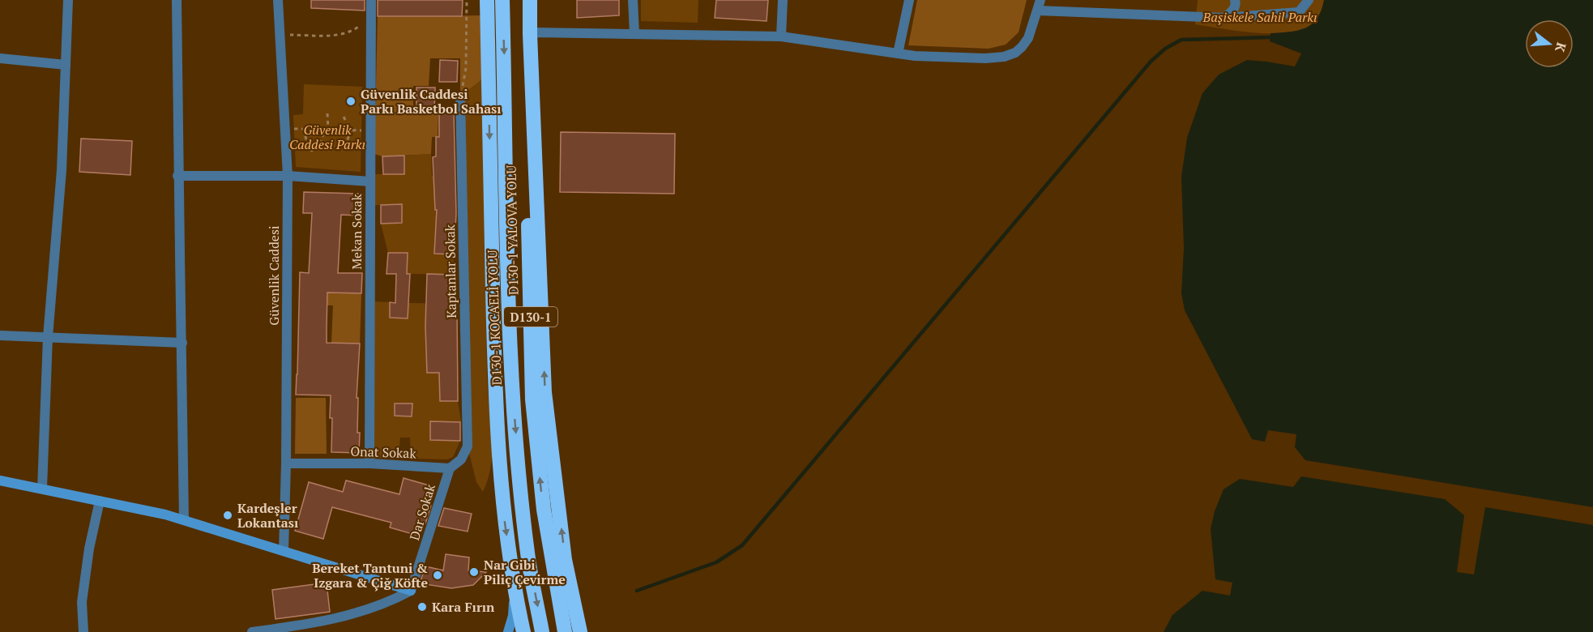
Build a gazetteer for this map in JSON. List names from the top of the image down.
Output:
{
  "streets": {
    "highway": ["D130-1 YALOVA YOLU", "D130-1", "D130-1 KOCAELİ YOLU"],
    "street": [
      "Mekan Sokak",
      "Kaptanlar Sokak",
      "Güvenlik Caddesi",
      "Onat Sokak",
      "Dar Sokak"
    ]
  },
  "crossings": [
    ["Mekan Sokak", "Onat Sokak"],
    ["Kaptanlar Sokak", "Onat Sokak"],
    ["Kaptanlar Sokak", "Dar Sokak"],
    ["Güvenlik Caddesi", "Onat Sokak"],
    ["Onat Sokak", "Dar Sokak"]
  ],
  "parks": ["Başiskele Sahil Parkı", "Güvenlik Caddesi Parkı"],
  "places": [
    "Güvenlik Caddesi Parkı Basketbol Sahası",
    "Kardeşler Lokantası",
    "Nar Gibi Piliç Çevirme",
    "Bereket Tantuni & Izgara & Çiğ Köfte",
    "Kara Fırın"
  ],
  "north": "right"
}
